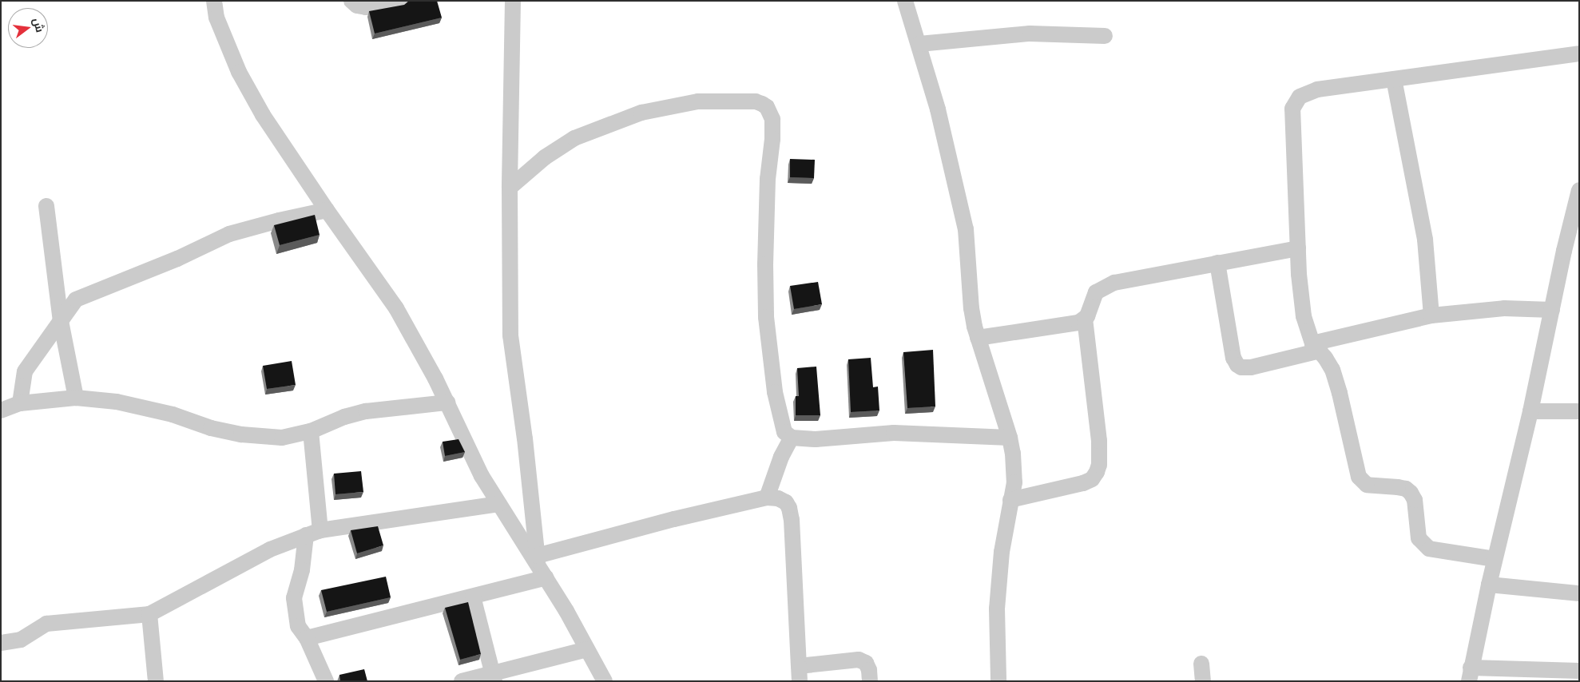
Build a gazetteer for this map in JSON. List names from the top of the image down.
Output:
{
  "north": "right"
}
